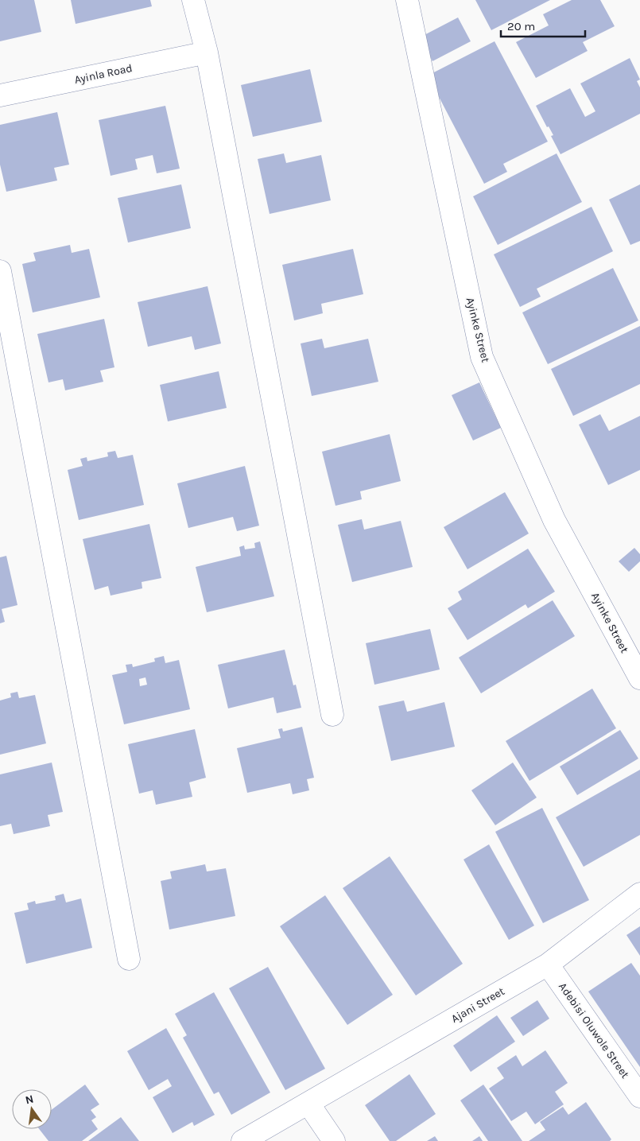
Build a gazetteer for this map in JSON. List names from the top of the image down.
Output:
{
  "streets": {
    "street": [
      "Ayinla Road",
      "Ayinke Street",
      "Ajani Street",
      "Adebisi Oluwole Street"
    ]
  },
  "crossings": [
    ["Ajani Street", "Adebisi Oluwole Street"]
  ],
  "scale_bar": "20 m",
  "north": "top"
}
